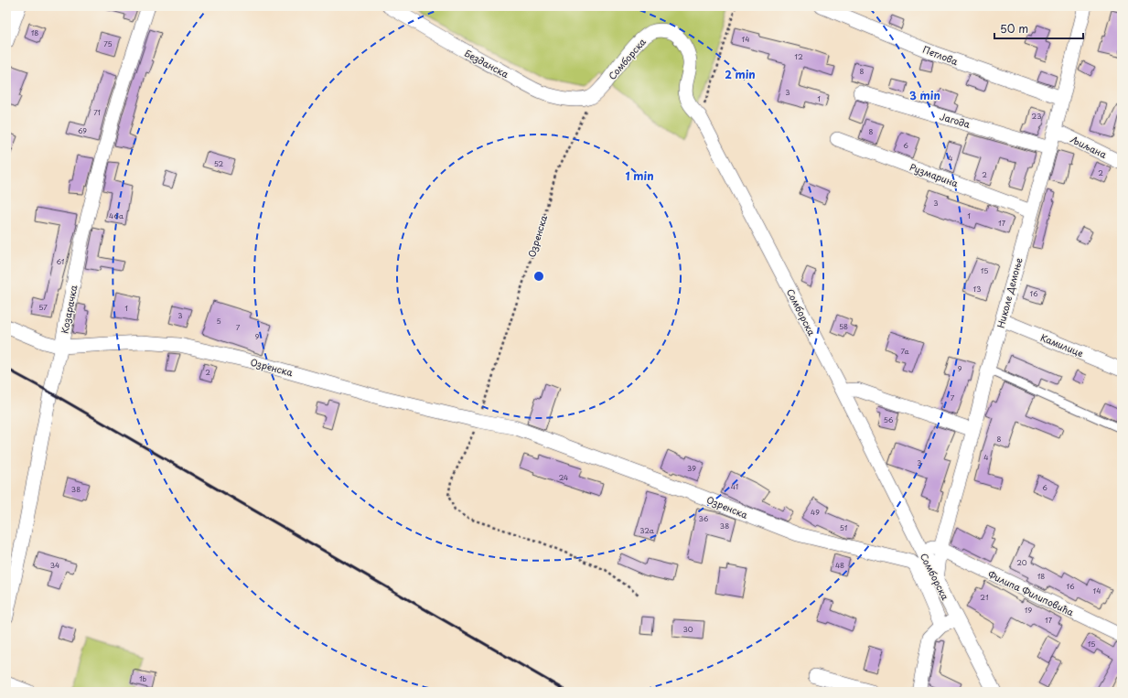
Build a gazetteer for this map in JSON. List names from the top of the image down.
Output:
{
  "streets": {
    "street": [
      "Петлова",
      "Сомборска",
      "Безданска",
      "Јагода",
      "Љиљана",
      "Рузмарина",
      "Озренска",
      "Николе Демоње",
      "Козарачка",
      "Камилице",
      "Филипа Филиповића"
    ]
  },
  "crossings": [
    ["Петлова", "Николе Демоње"],
    ["Сомборска", "Безданска"],
    ["Сомборска", "Озренска"],
    ["Сомборска", "Николе Демоње"],
    ["Безданска", "Озренска"],
    ["Јагода", "Николе Демоње"],
    ["Љиљана", "Николе Демоње"],
    ["Рузмарина", "Николе Демоње"],
    ["Озренска", "Козарачка"],
    ["Николе Демоње", "Камилице"],
    ["Николе Демоње", "Филипа Филиповића"]
  ],
  "house_numbers": [
    "18",
    "14",
    "75",
    "12",
    "8",
    "3",
    "1",
    "71",
    "23",
    "69",
    "8",
    "6",
    "4",
    "52",
    "2",
    "2",
    "3",
    "46a",
    "1",
    "17",
    "61",
    "15",
    "13",
    "16",
    "57",
    "1",
    "3",
    "5",
    "58",
    "7",
    "9",
    "7a",
    "9",
    "2",
    "7",
    "56",
    "8",
    "4",
    "3",
    "39",
    "24",
    "41",
    "6",
    "38",
    "49",
    "36",
    "38",
    "51",
    "32a",
    "20",
    "34",
    "48",
    "18",
    "16",
    "14",
    "21",
    "19",
    "17",
    "30",
    "15",
    "1b"
  ],
  "scale_bar": "50 m",
  "rings": ["2 min", "3 min", "1 min"]
}
